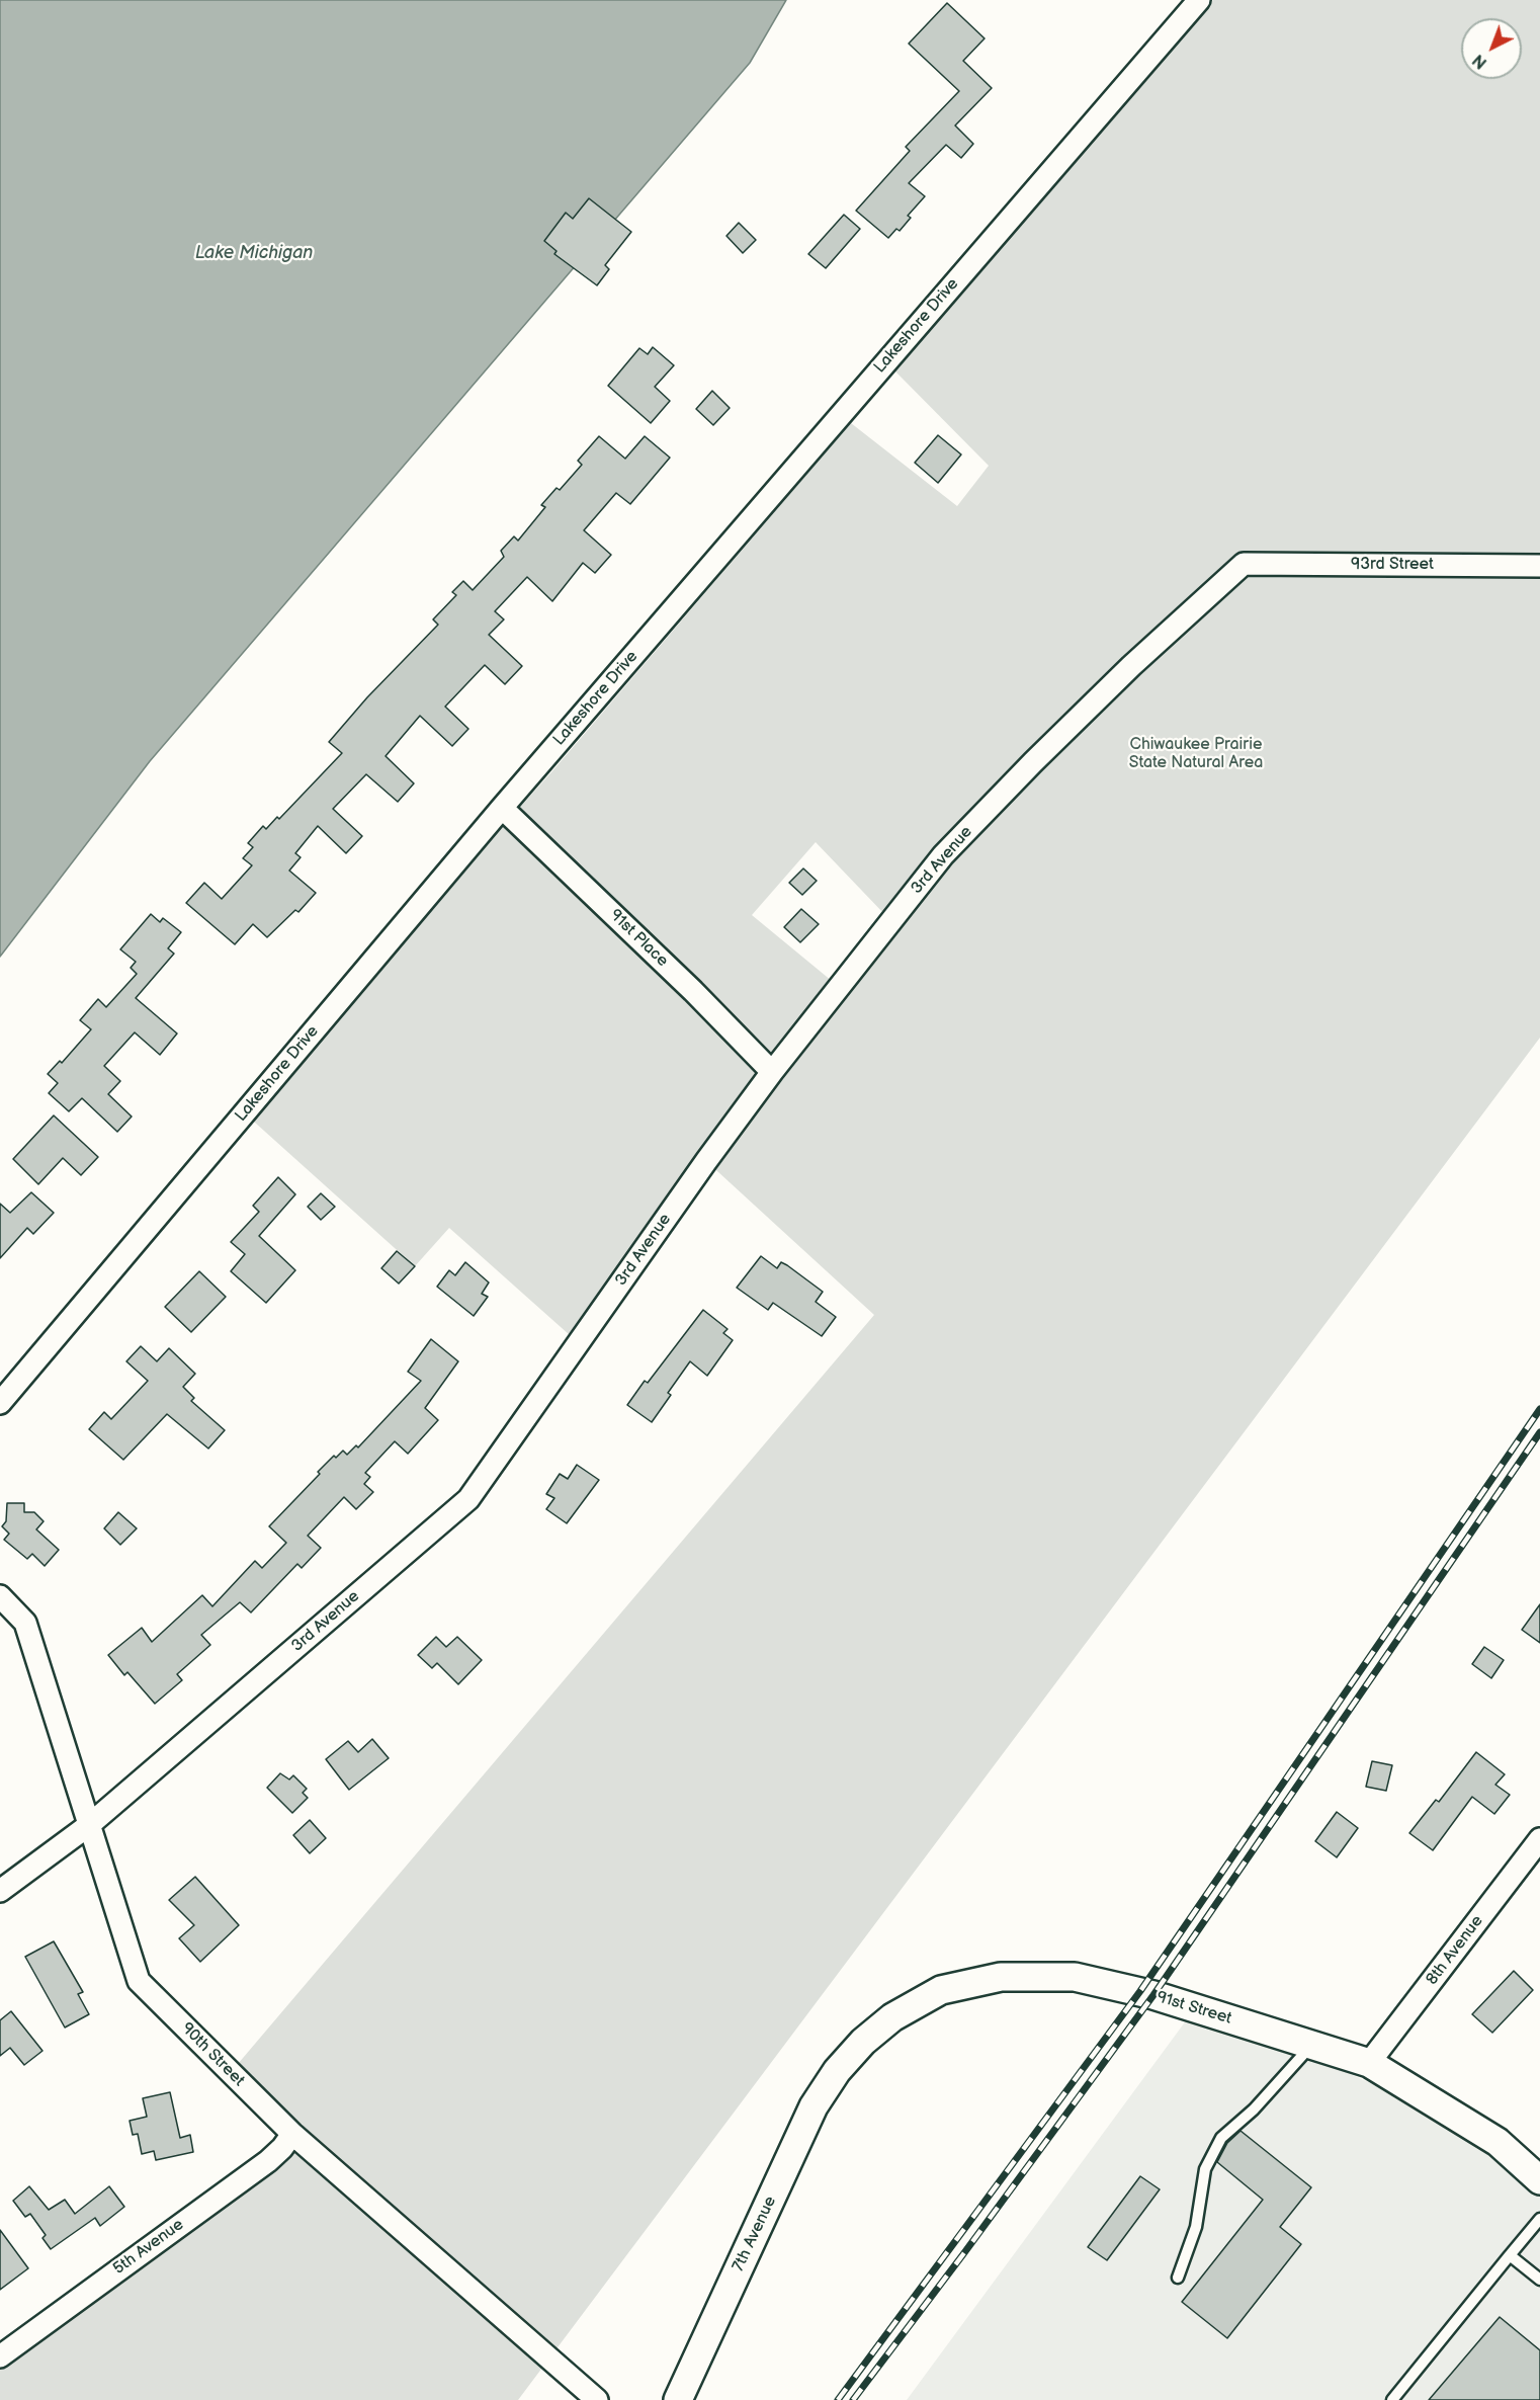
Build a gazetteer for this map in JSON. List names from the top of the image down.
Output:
{
  "streets": {
    "street": [
      "Lakeshore Drive",
      "93rd Street",
      "3rd Avenue",
      "91st Place",
      "8th Avenue",
      "91st Street",
      "90th Street",
      "7th Avenue",
      "5th Avenue"
    ]
  },
  "crossings": [
    ["Lakeshore Drive", "91st Place"],
    ["93rd Street", "3rd Avenue"],
    ["3rd Avenue", "91st Place"],
    ["3rd Avenue", "90th Street"],
    ["8th Avenue", "91st Street"],
    ["91st Street", "7th Avenue"],
    ["90th Street", "5th Avenue"]
  ],
  "water": ["Lake Michigan"],
  "parks": ["Chiwaukee Prairie State Natural Area"],
  "north": "bottom left"
}
